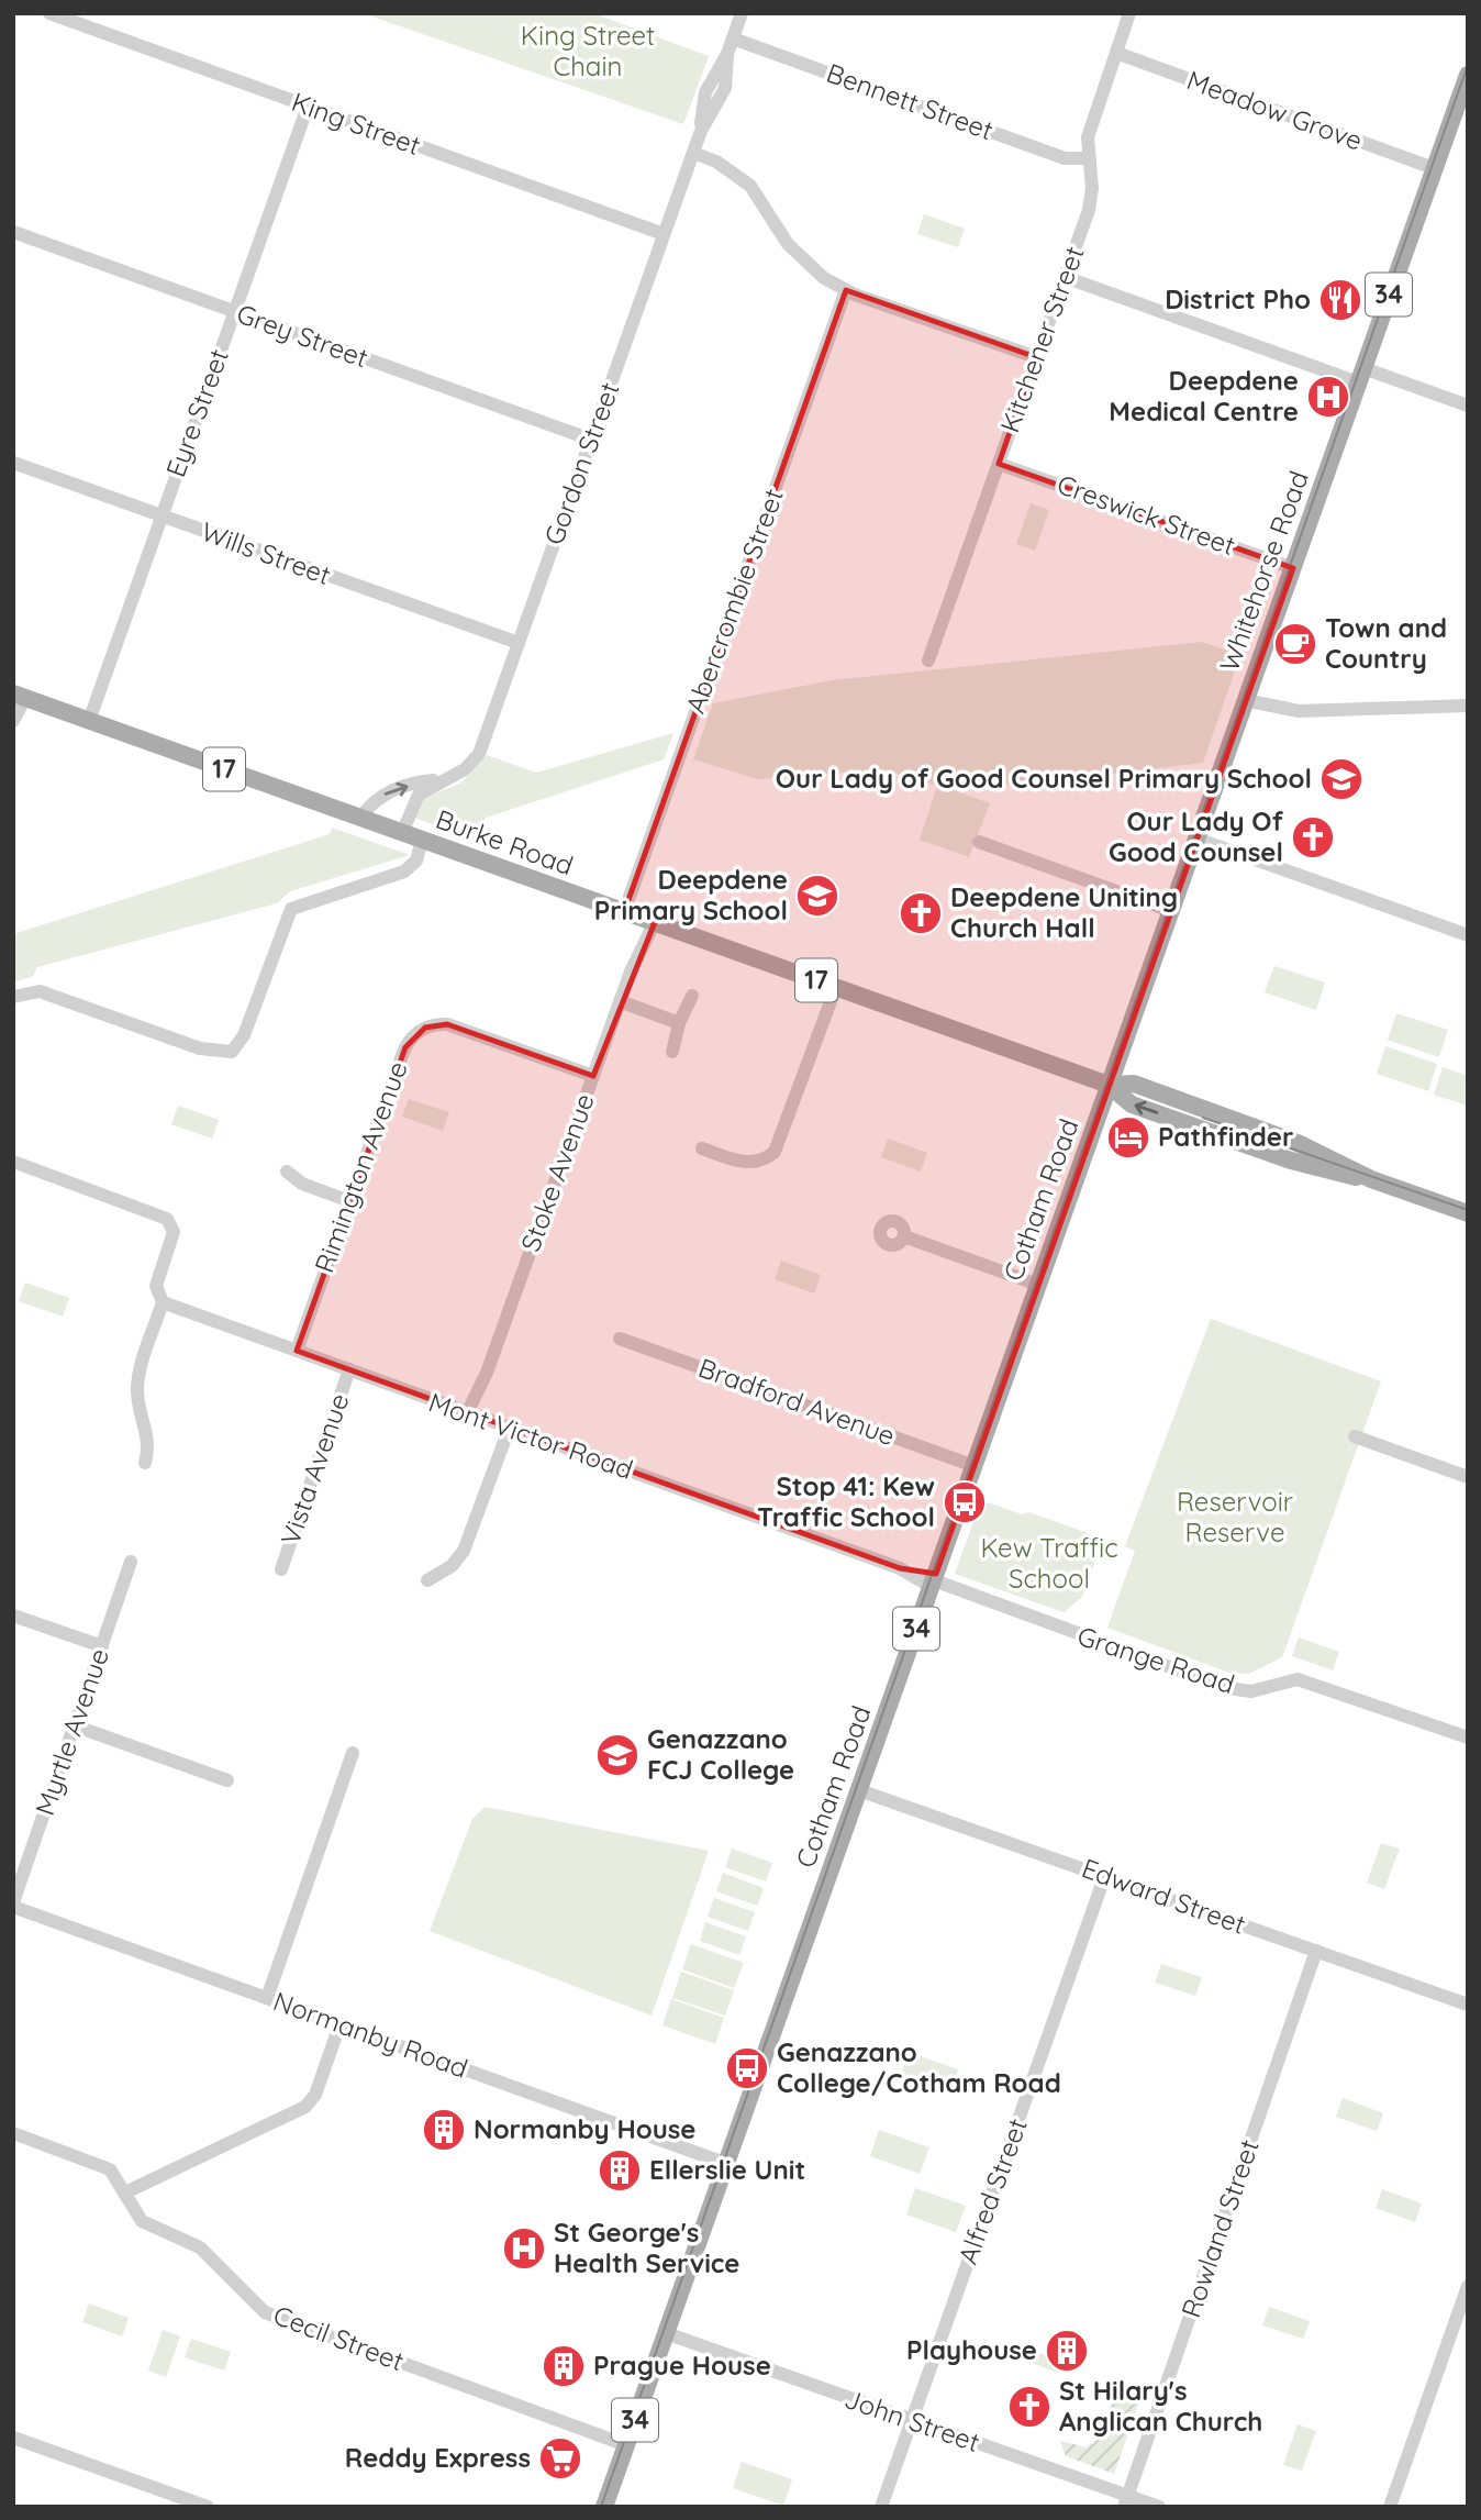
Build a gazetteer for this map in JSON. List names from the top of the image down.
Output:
{
  "streets": {
    "main road": [
      "34",
      "Whitehorse Road",
      "17",
      "Burke Road",
      "Cotham Road"
    ],
    "street": [
      "Bennett Street",
      "Meadow Grove",
      "King Street",
      "Grey Street",
      "Kitchener Street",
      "Eyre Street",
      "Gordon Street",
      "Creswick Street",
      "Wills Street",
      "Abercrombie Street",
      "Rimington Avenue",
      "Stoke Avenue",
      "Bradford Avenue",
      "Mont Victor Road",
      "Vista Avenue",
      "Grange Road",
      "Myrtle Avenue",
      "Edward Street",
      "Normanby Road",
      "Alfred Street",
      "Rowland Street",
      "Cecil Street",
      "John Street"
    ]
  },
  "crossings": [
    ["Bennett Street", "Kitchener Street"],
    ["Bennett Street", "Gordon Street"],
    ["Meadow Grove", "Kitchener Street"],
    ["Meadow Grove", "Whitehorse Road"],
    ["King Street", "Eyre Street"],
    ["King Street", "Gordon Street"],
    ["Grey Street", "Eyre Street"],
    ["Grey Street", "Gordon Street"],
    ["Kitchener Street", "Creswick Street"],
    ["Eyre Street", "Wills Street"],
    ["Eyre Street", "Burke Road"],
    ["Gordon Street", "Wills Street"],
    ["Gordon Street", "Burke Road"],
    ["Creswick Street", "Whitehorse Road"],
    ["Whitehorse Road", "Burke Road"],
    ["Whitehorse Road", "Cotham Road"],
    ["Abercrombie Street", "Burke Road"],
    ["Burke Road", "Stoke Avenue"],
    ["Burke Road", "Cotham Road"],
    ["Rimington Avenue", "Stoke Avenue"],
    ["Rimington Avenue", "Mont Victor Road"],
    ["Stoke Avenue", "Mont Victor Road"],
    ["Cotham Road", "Bradford Avenue"],
    ["Cotham Road", "Mont Victor Road"],
    ["Cotham Road", "Grange Road"],
    ["Cotham Road", "Edward Street"],
    ["Cotham Road", "Normanby Road"],
    ["Cotham Road", "Cecil Street"],
    ["Cotham Road", "John Street"],
    ["Mont Victor Road", "Vista Avenue"],
    ["Mont Victor Road", "Grange Road"],
    ["Myrtle Avenue", "Normanby Road"],
    ["Edward Street", "Alfred Street"],
    ["Edward Street", "Rowland Street"],
    ["Alfred Street", "John Street"],
    ["Rowland Street", "John Street"]
  ],
  "parks": ["King Street Chain", "Reservoir Reserve", "Kew Traffic School"],
  "places": {
    "restaurant": ["District Pho"],
    "hospital": ["Deepdene Medical Centre", "St George's Health Service"],
    "cafe": ["Town and Country"],
    "school or university": ["Our Lady of Good Counsel Primary School", "Deepdene Primary School", "Genazzano FCJ College"],
    "church": ["Our Lady Of Good Counsel", "Deepdene Uniting Church Hall", "St Hilary's Anglican Church"],
    "hotel": ["Pathfinder"],
    "bus stop": ["Stop 41: Kew Traffic School", "Genazzano College/Cotham Road"],
    "building": [
      "Normanby House",
      "Ellerslie Unit",
      "Playhouse",
      "Prague House"
    ],
    "supermarket": ["Reddy Express"]
  }
}
